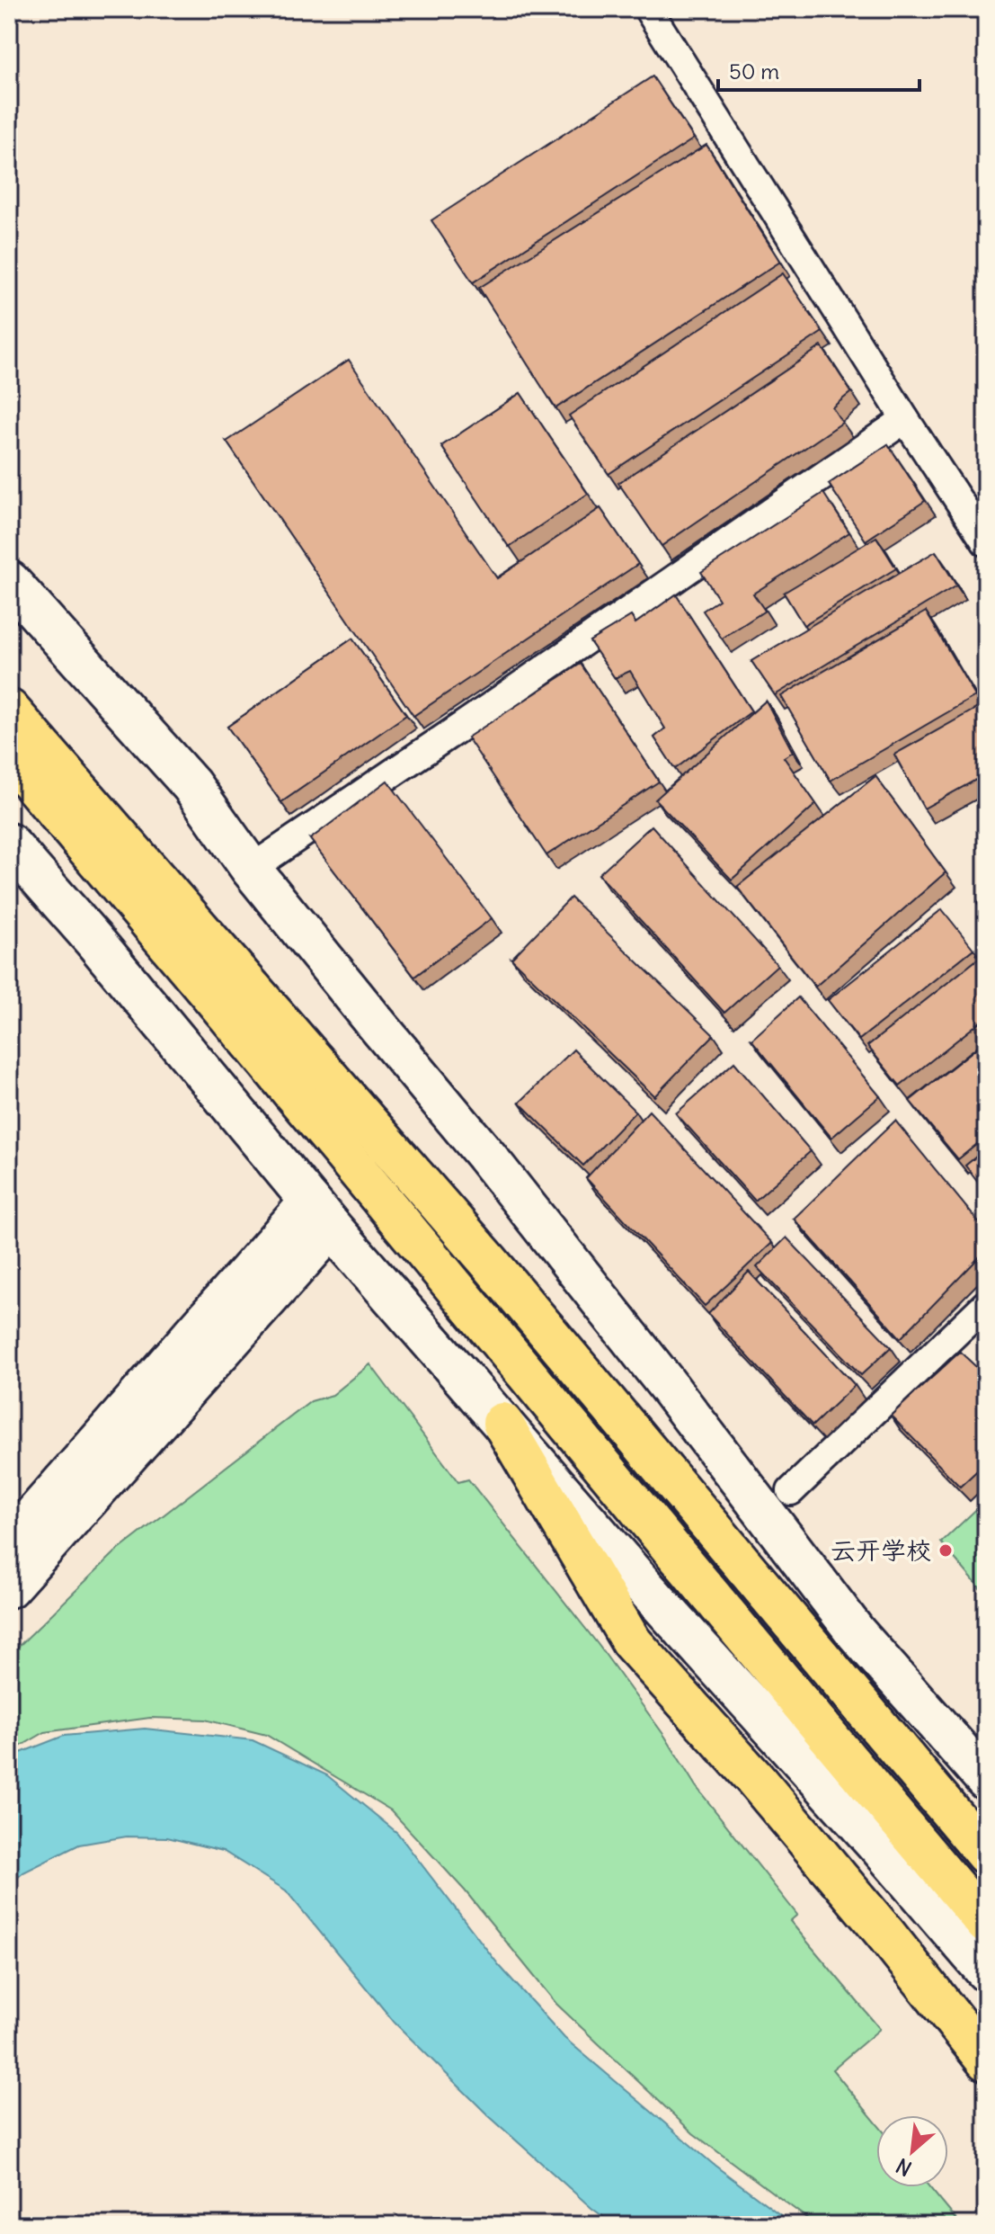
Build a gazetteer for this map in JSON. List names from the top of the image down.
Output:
{
  "places": ["云开学校"],
  "scale_bar": "50 m",
  "north": "bottom left"
}
